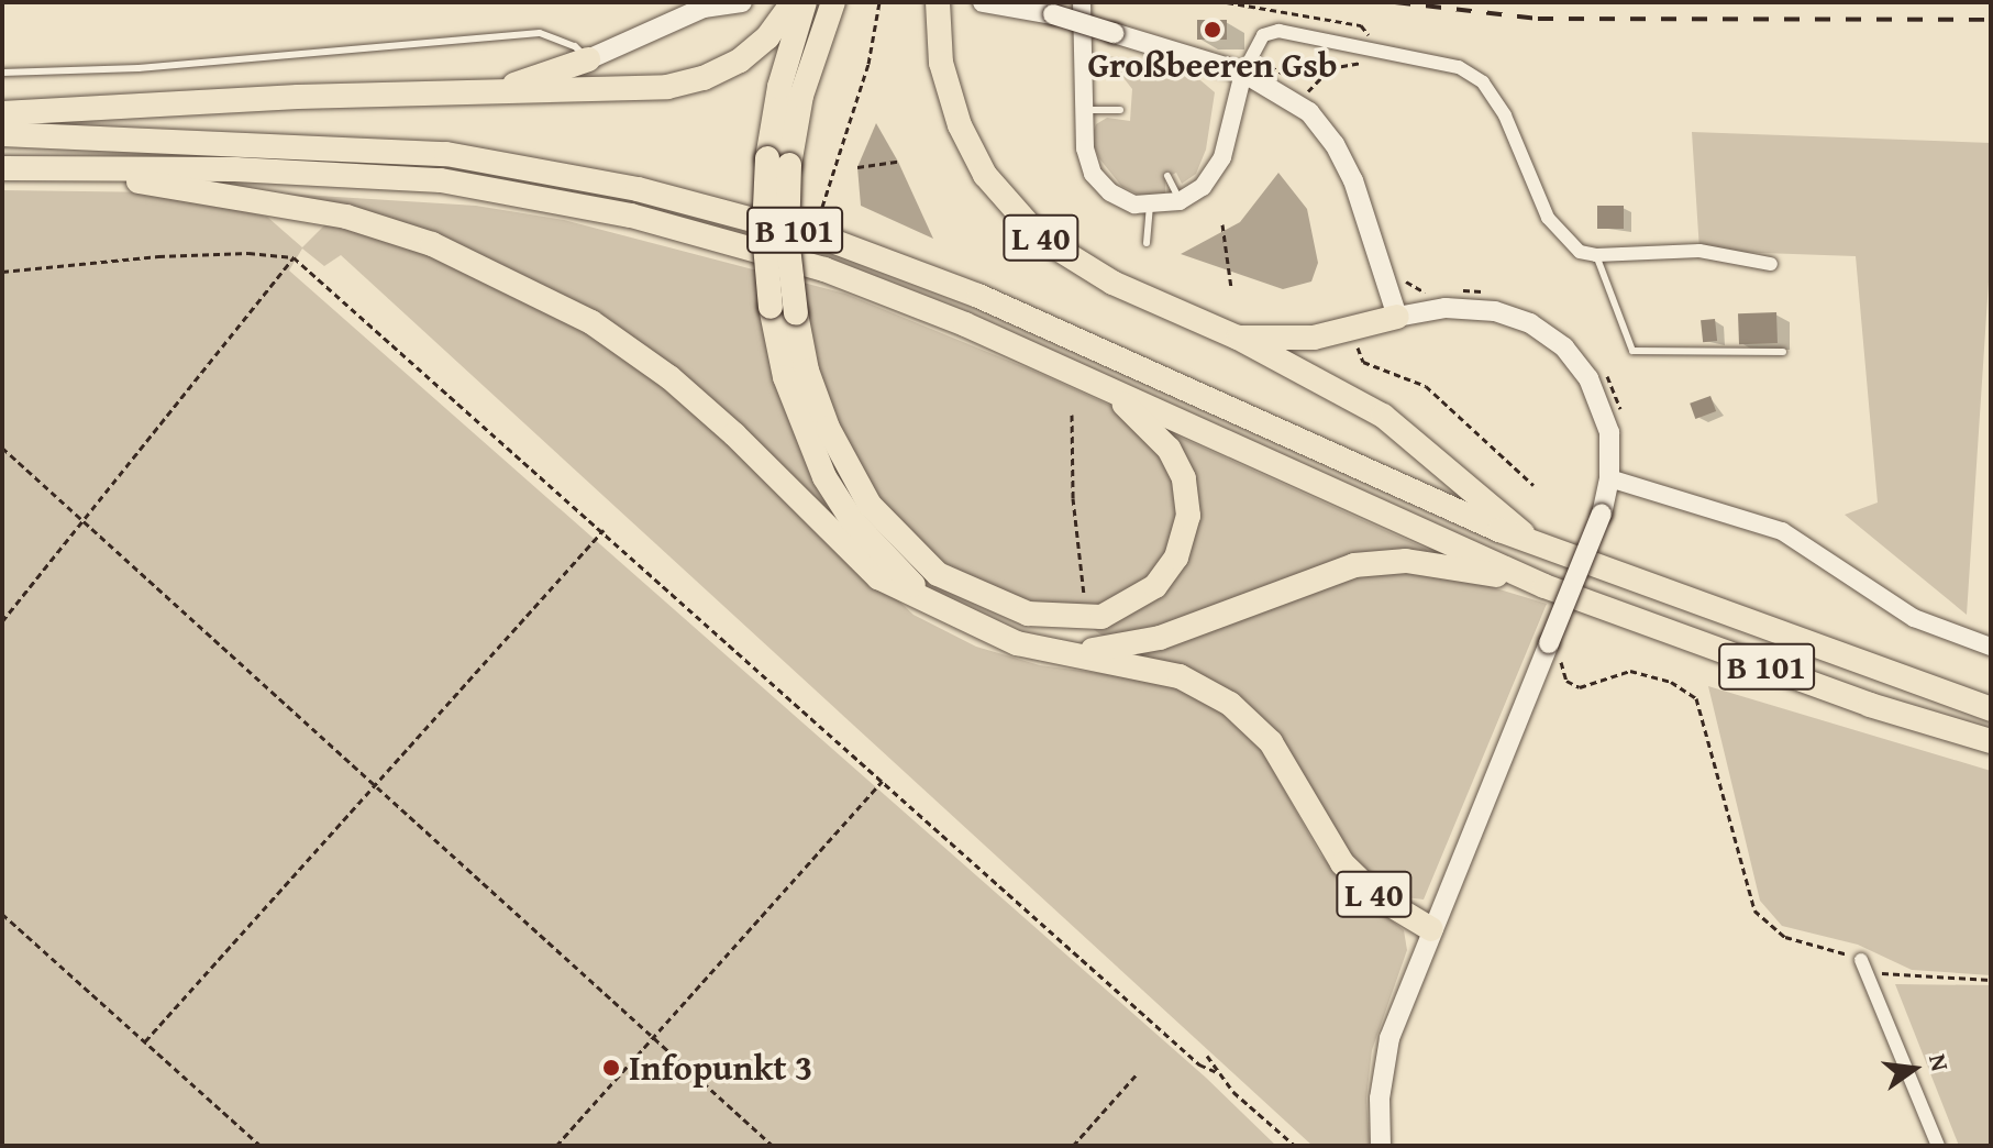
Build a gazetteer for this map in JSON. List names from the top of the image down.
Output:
{
  "streets": {
    "highway": ["B 101", "L 40"]
  },
  "places": ["Großbeeren Gsb", "Infopunkt 3"],
  "north": "right"
}
